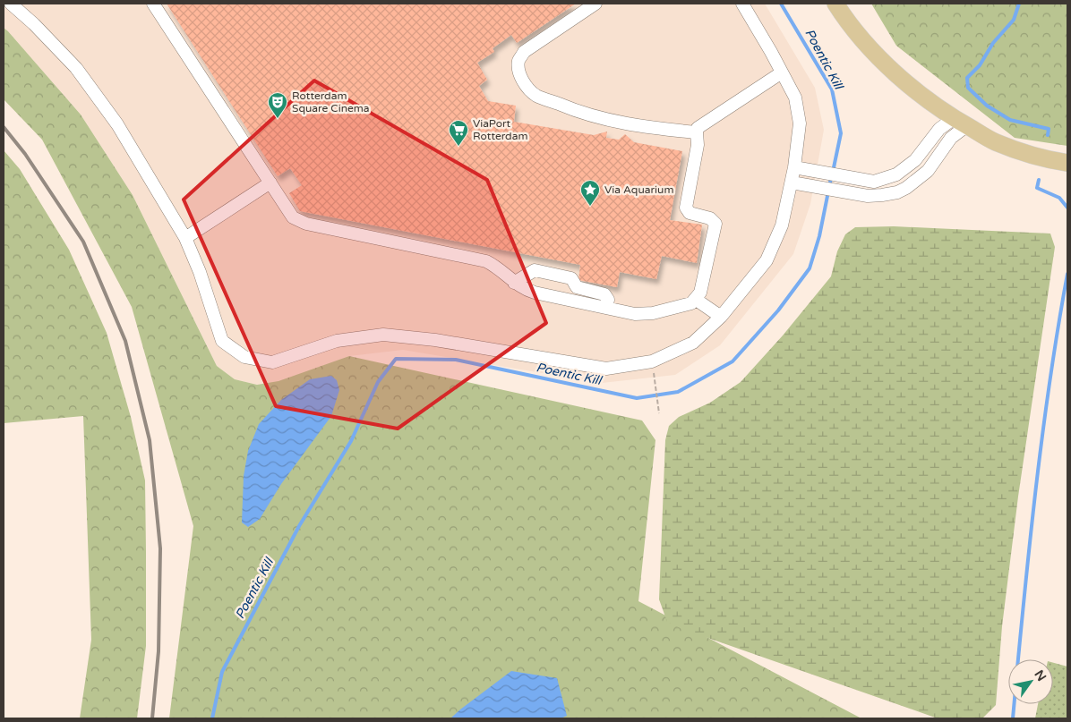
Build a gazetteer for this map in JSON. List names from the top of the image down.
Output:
{
  "water": ["Poentic Kill"],
  "places": {
    "theatre": ["Rotterdam Square Cinema"],
    "supermarket": ["ViaPort Rotterdam"],
    "place": ["Via Aquarium"]
  },
  "north": "top right"
}
